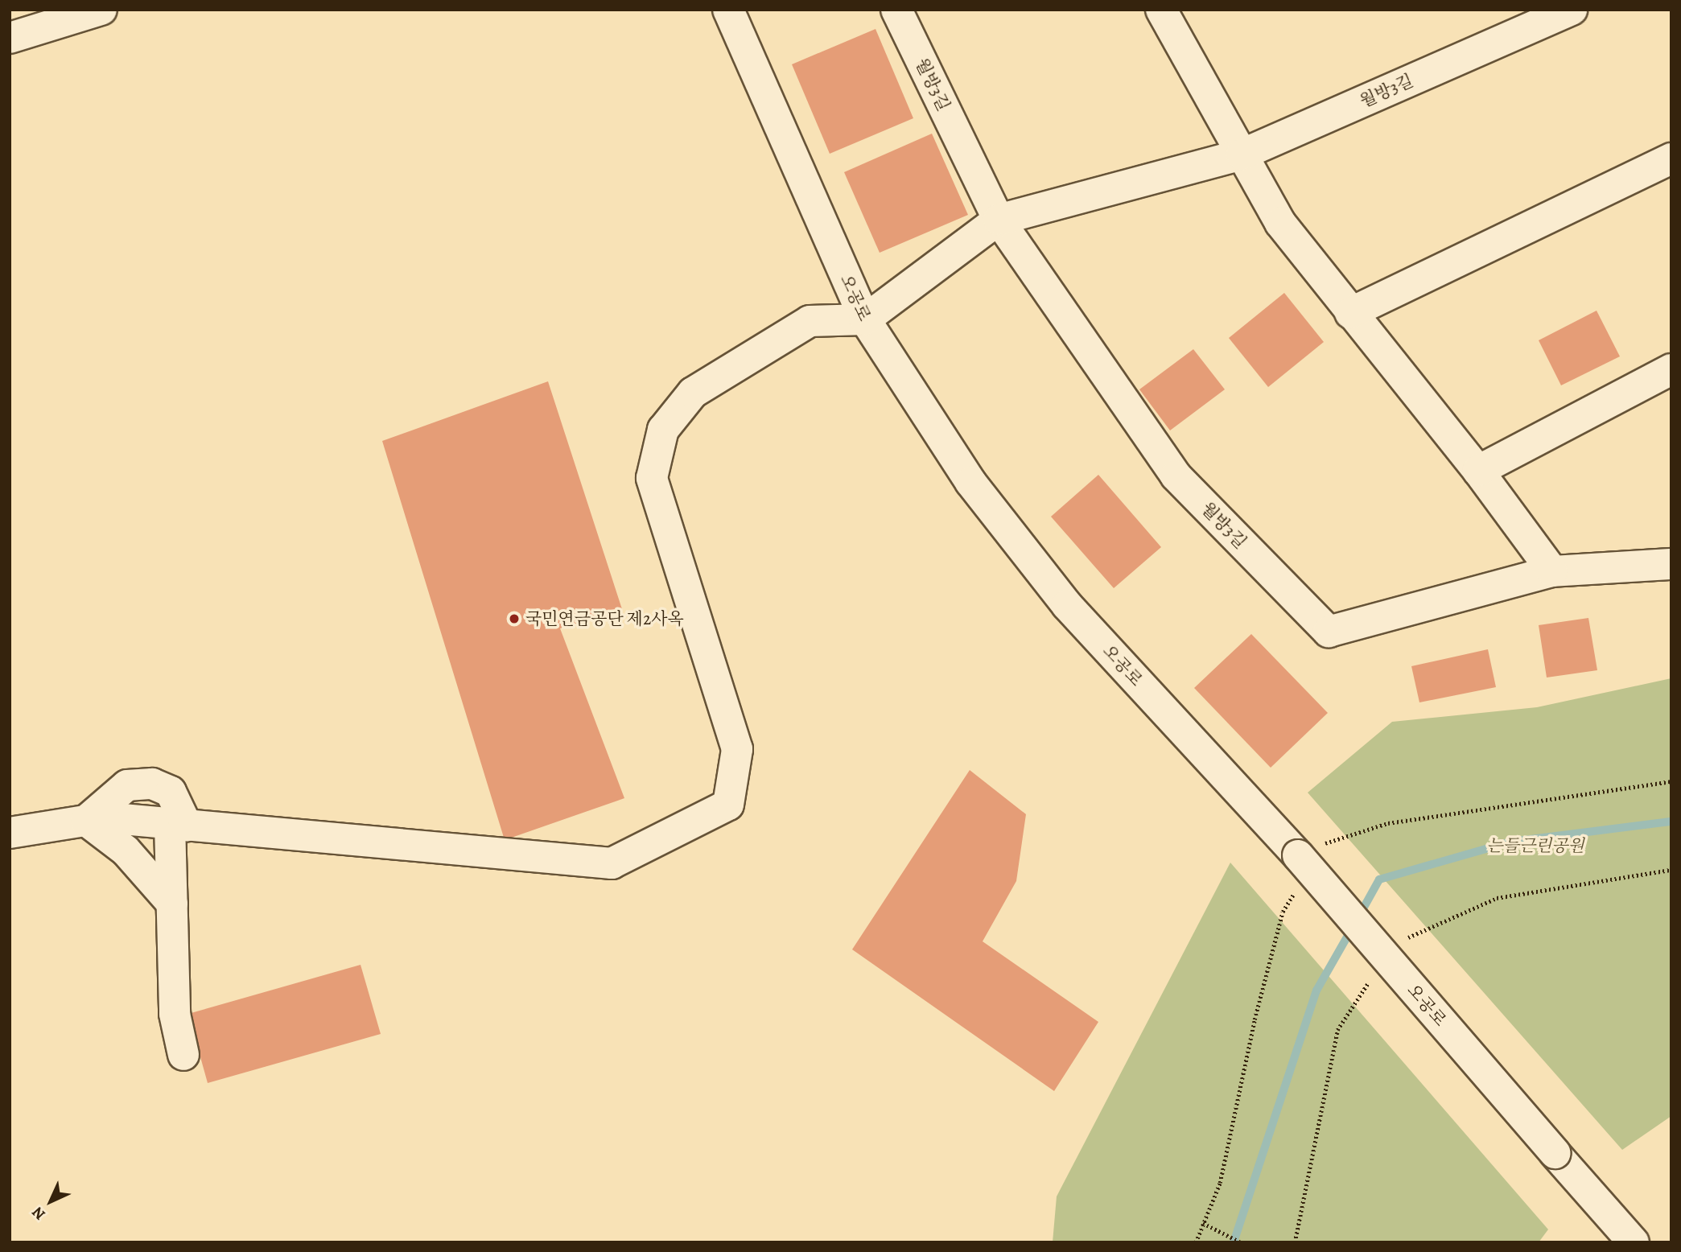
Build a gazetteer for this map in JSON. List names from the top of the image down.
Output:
{
  "streets": {
    "street": ["월방3길", "오공로"]
  },
  "crossings": [
    ["월방3길", "오공로"]
  ],
  "parks": ["는들근린공원"],
  "places": ["국민연금공단 제2사옥"],
  "north": "bottom left"
}
